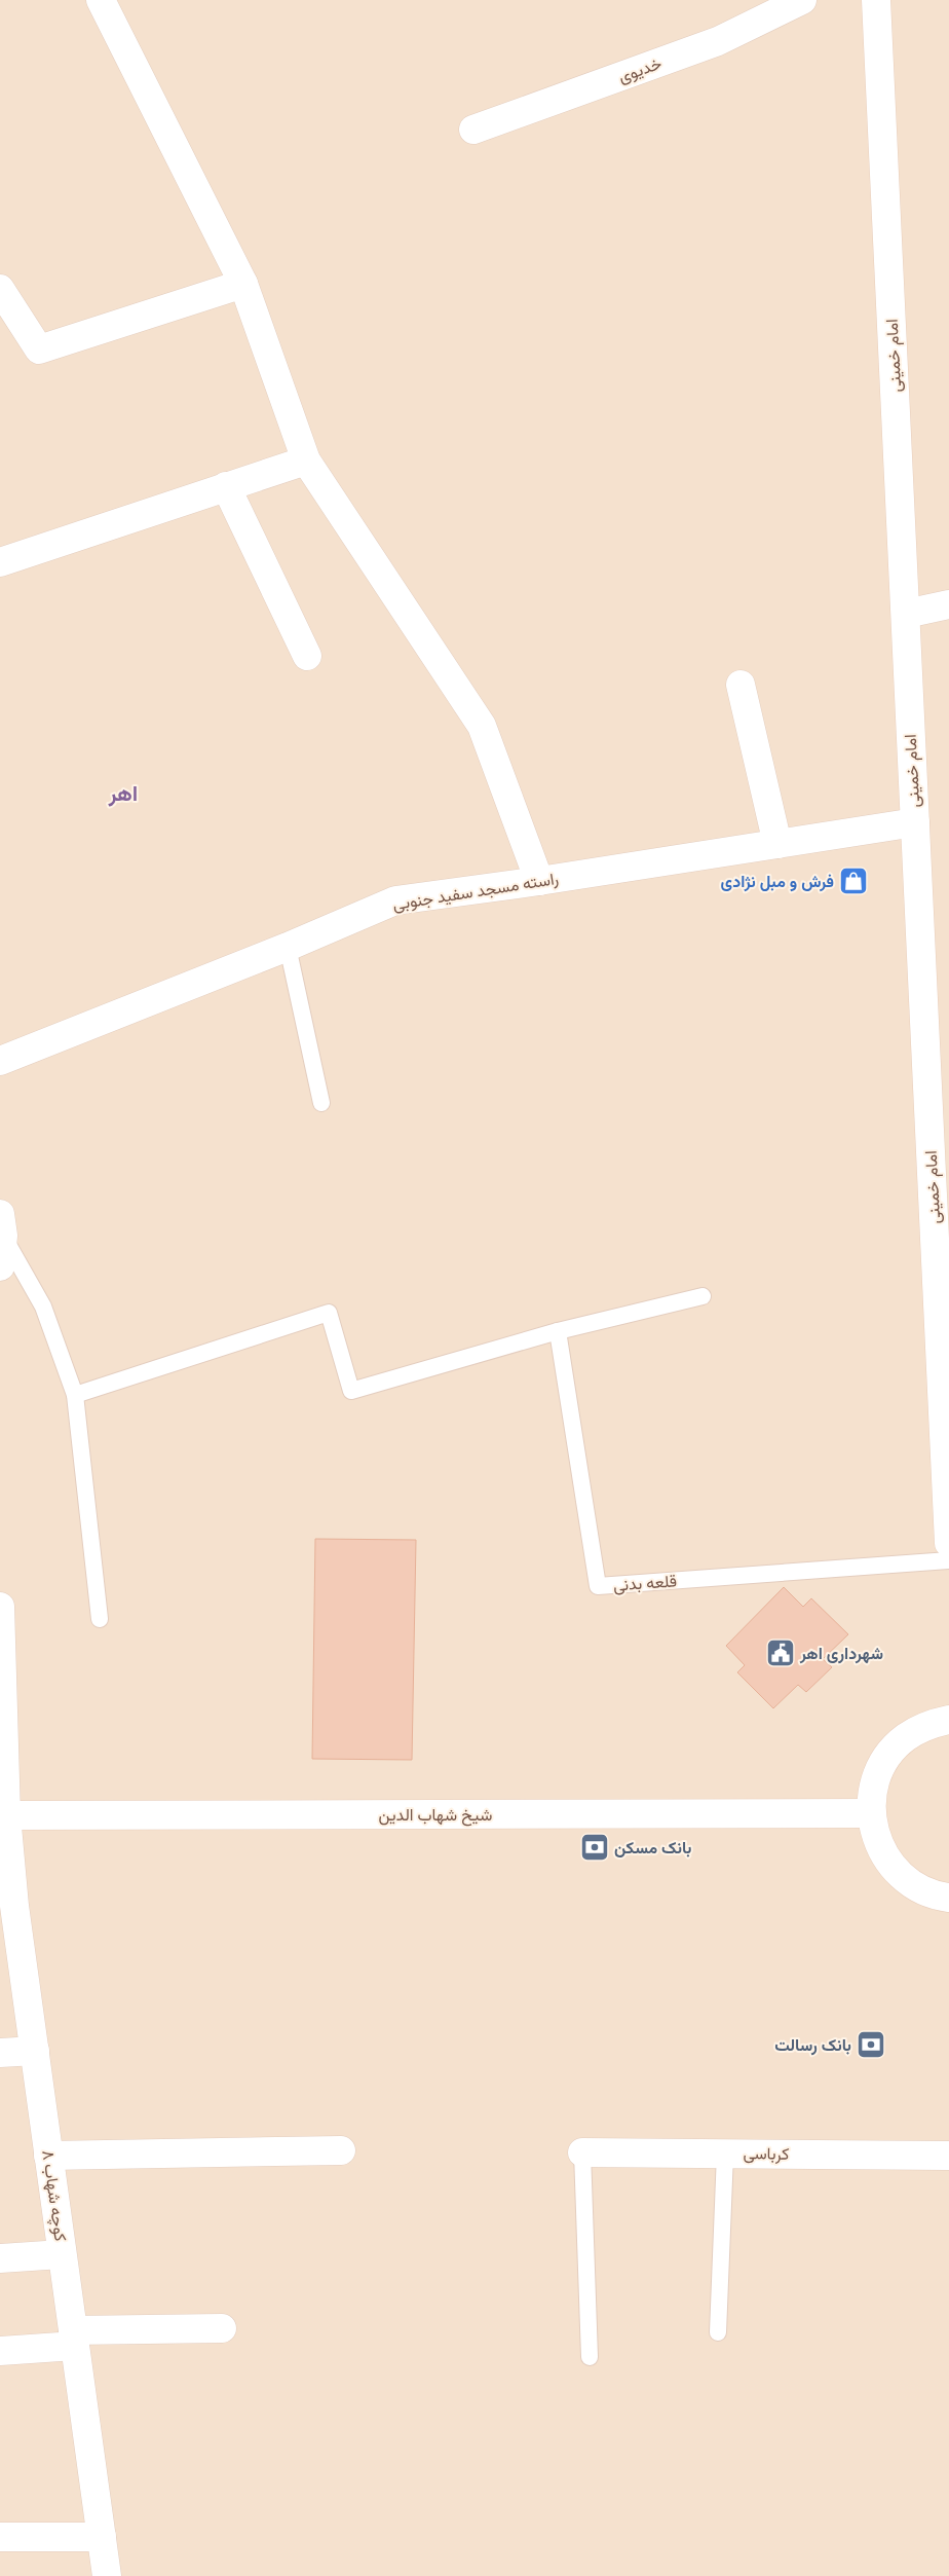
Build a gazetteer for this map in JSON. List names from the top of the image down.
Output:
{
  "streets": {
    "street": [
      "خدیوی",
      "امام خمینی",
      "راسته مسجد سفید جنوبی",
      "شیخ شهاب الدین",
      "کرباسی",
      "کوچه شهاب ۸"
    ],
    "lane": ["قلعه بدنی"]
  },
  "crossings": [
    ["امام خمینی", "راسته مسجد سفید جنوبی"],
    ["شیخ شهاب الدین", "کوچه شهاب ۸"]
  ],
  "districts": ["اهر"],
  "places": {
    "shop": ["فرش و مبل نژادی"],
    "public building": ["شهرداری اهر"],
    "bank": ["بانک مسکن", "بانک رسالت"]
  }
}
